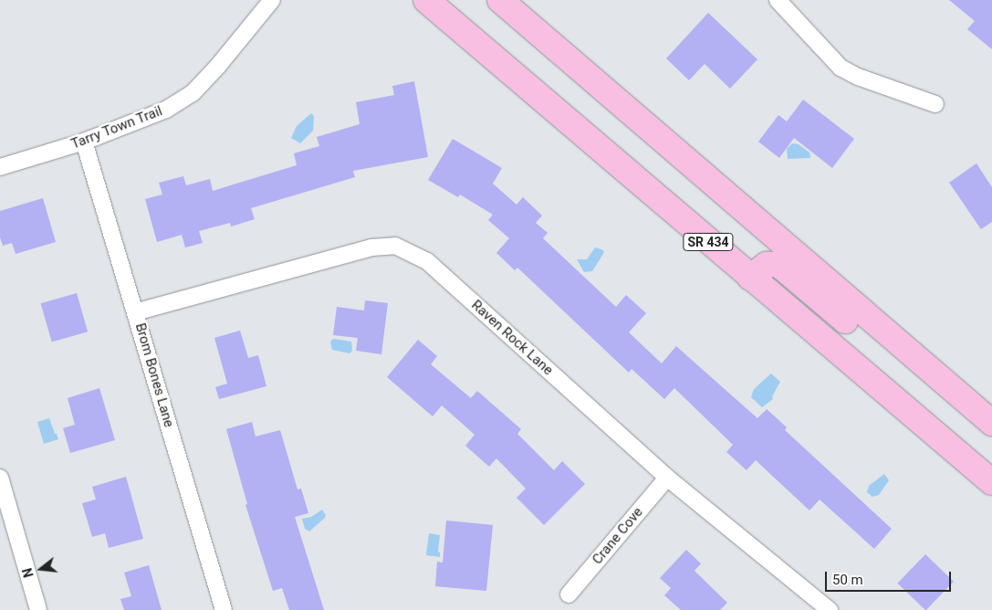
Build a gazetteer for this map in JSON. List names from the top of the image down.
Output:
{
  "streets": {
    "main road": ["SR 434"],
    "street": [
      "Tarry Town Trail",
      "Raven Rock Lane",
      "Brom Bones Lane",
      "Crane Cove"
    ]
  },
  "crossings": [
    ["Tarry Town Trail", "Brom Bones Lane"],
    ["Raven Rock Lane", "Brom Bones Lane"],
    ["Raven Rock Lane", "Crane Cove"]
  ],
  "scale_bar": "50 m",
  "north": "left"
}
